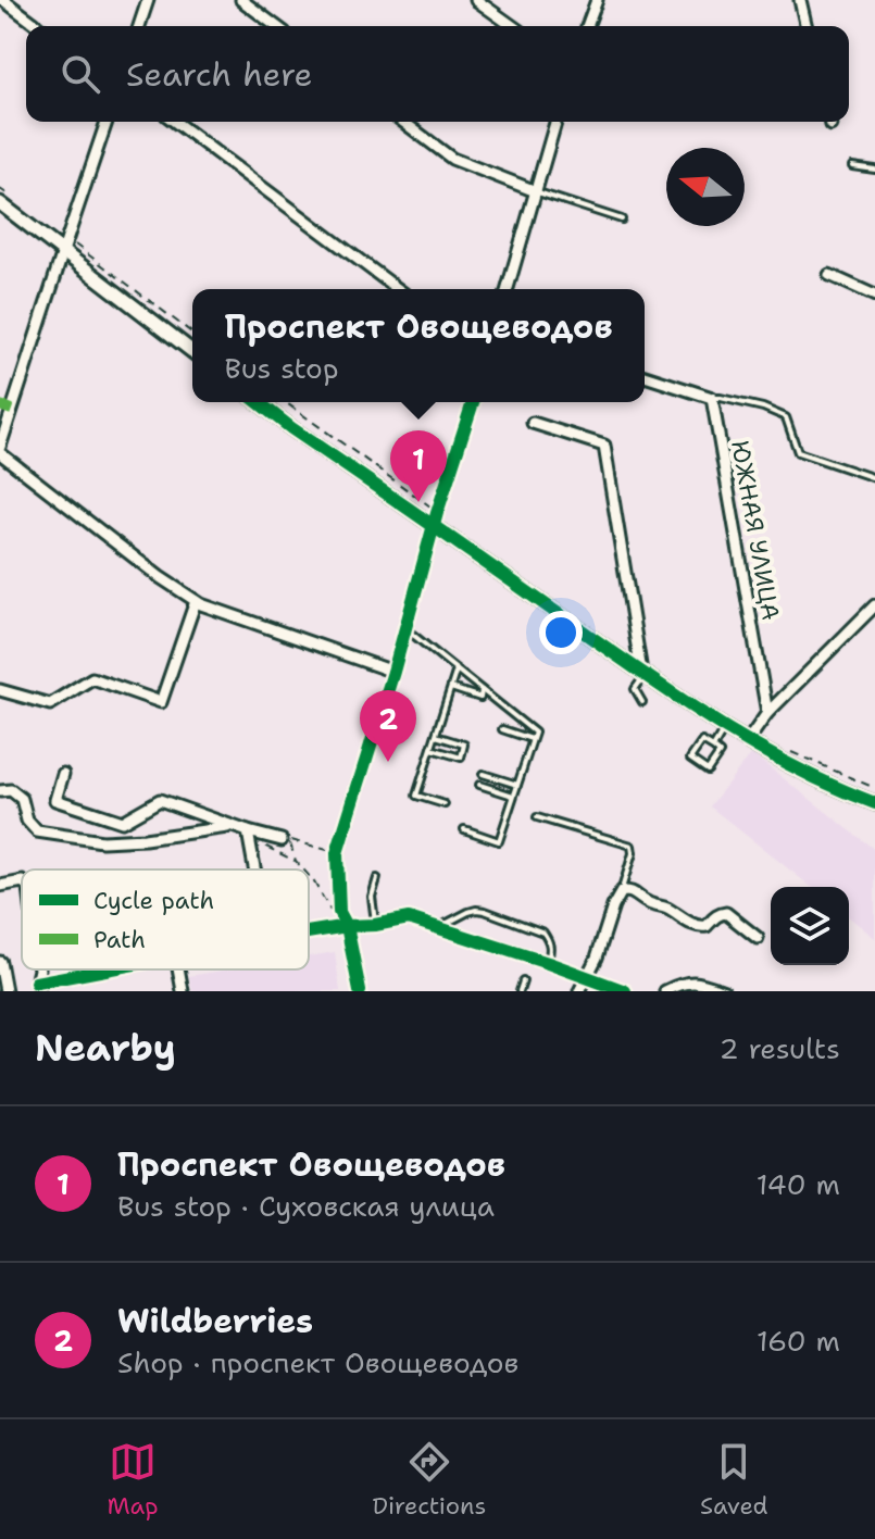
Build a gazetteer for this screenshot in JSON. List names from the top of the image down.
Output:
{
  "streets": {
    "street": ["ЮЖНАЯ УЛИЦА"]
  },
  "legend": ["Cycle path", "Path"],
  "north": "left",
  "page": {
    "search": "Search here",
    "popup": ["Проспект Овощеводов", "Bus stop"],
    "pins": ["1", "2"],
    "heading": ["Nearby", "2 results"],
    "list": [
      {
        "mark": "1",
        "name": "Проспект Овощеводов",
        "note": "Bus stop · Суховская улица",
        "value": "140 m"
      },
      {
        "mark": "2",
        "name": "Wildberries",
        "note": "Shop · проспект Овощеводов",
        "value": "160 m"
      }
    ],
    "nav": ["Map", "Directions", "Saved"]
  }
}
